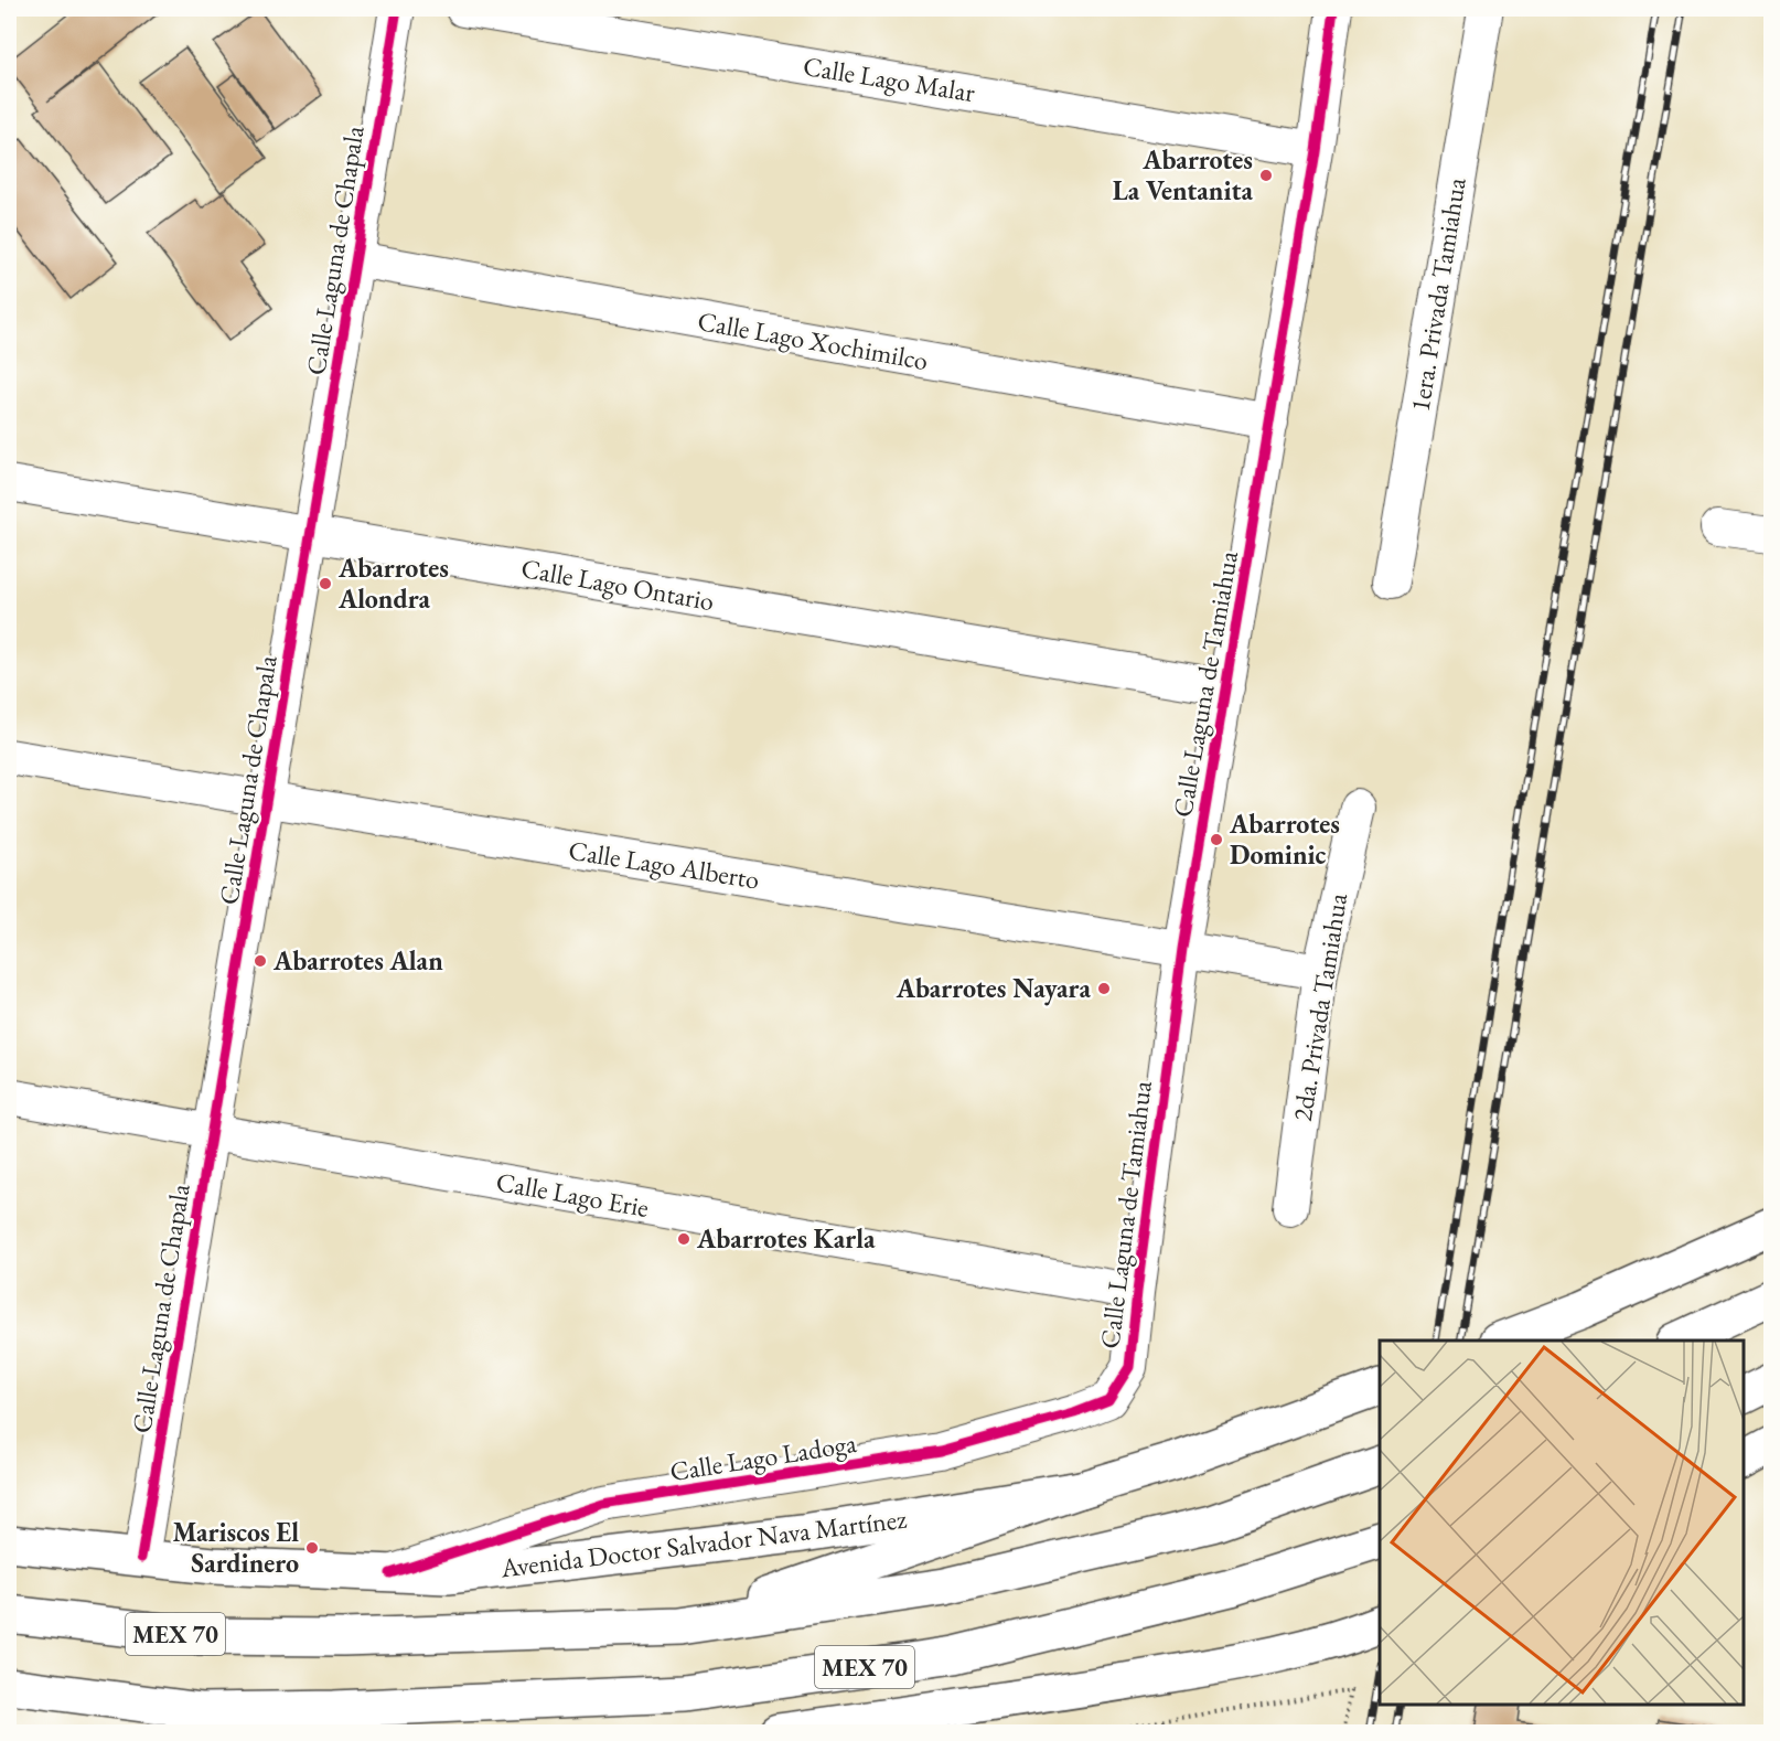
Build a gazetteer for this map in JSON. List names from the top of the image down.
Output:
{
  "streets": {
    "main road": ["Avenida Doctor Salvador Nava Martínez", "MEX 70"],
    "street": [
      "Calle Lago Malar",
      "Calle Laguna de Chapala",
      "1era. Privada Tamiahua",
      "Calle Lago Xochimilco",
      "Calle Lago Ontario",
      "Calle Laguna de Tamiahua",
      "Calle Lago Alberto",
      "2da. Privada Tamiahua",
      "Calle Lago Erie",
      "Calle Lago Ladoga"
    ]
  },
  "crossings": [
    ["Calle Lago Malar", "Calle Laguna de Tamiahua"],
    ["Calle Laguna de Chapala", "Calle Lago Xochimilco"],
    ["Calle Laguna de Chapala", "Calle Lago Ontario"],
    ["Calle Laguna de Chapala", "Calle Lago Alberto"],
    ["Calle Laguna de Chapala", "Calle Lago Erie"],
    ["Calle Laguna de Chapala", "Avenida Doctor Salvador Nava Martínez"],
    ["Calle Lago Xochimilco", "Calle Laguna de Tamiahua"],
    ["Calle Lago Ontario", "Calle Laguna de Tamiahua"],
    ["Calle Laguna de Tamiahua", "Calle Lago Alberto"],
    ["Calle Laguna de Tamiahua", "Calle Lago Erie"],
    ["Calle Laguna de Tamiahua", "Calle Lago Ladoga"],
    ["Calle Lago Alberto", "2da. Privada Tamiahua"],
    ["Calle Lago Ladoga", "Avenida Doctor Salvador Nava Martínez"]
  ],
  "places": [
    "Abarrotes La Ventanita",
    "Abarrotes Alondra",
    "Abarrotes Dominic",
    "Abarrotes Alan",
    "Abarrotes Nayara",
    "Abarrotes Karla",
    "Mariscos El Sardinero"
  ]
}
